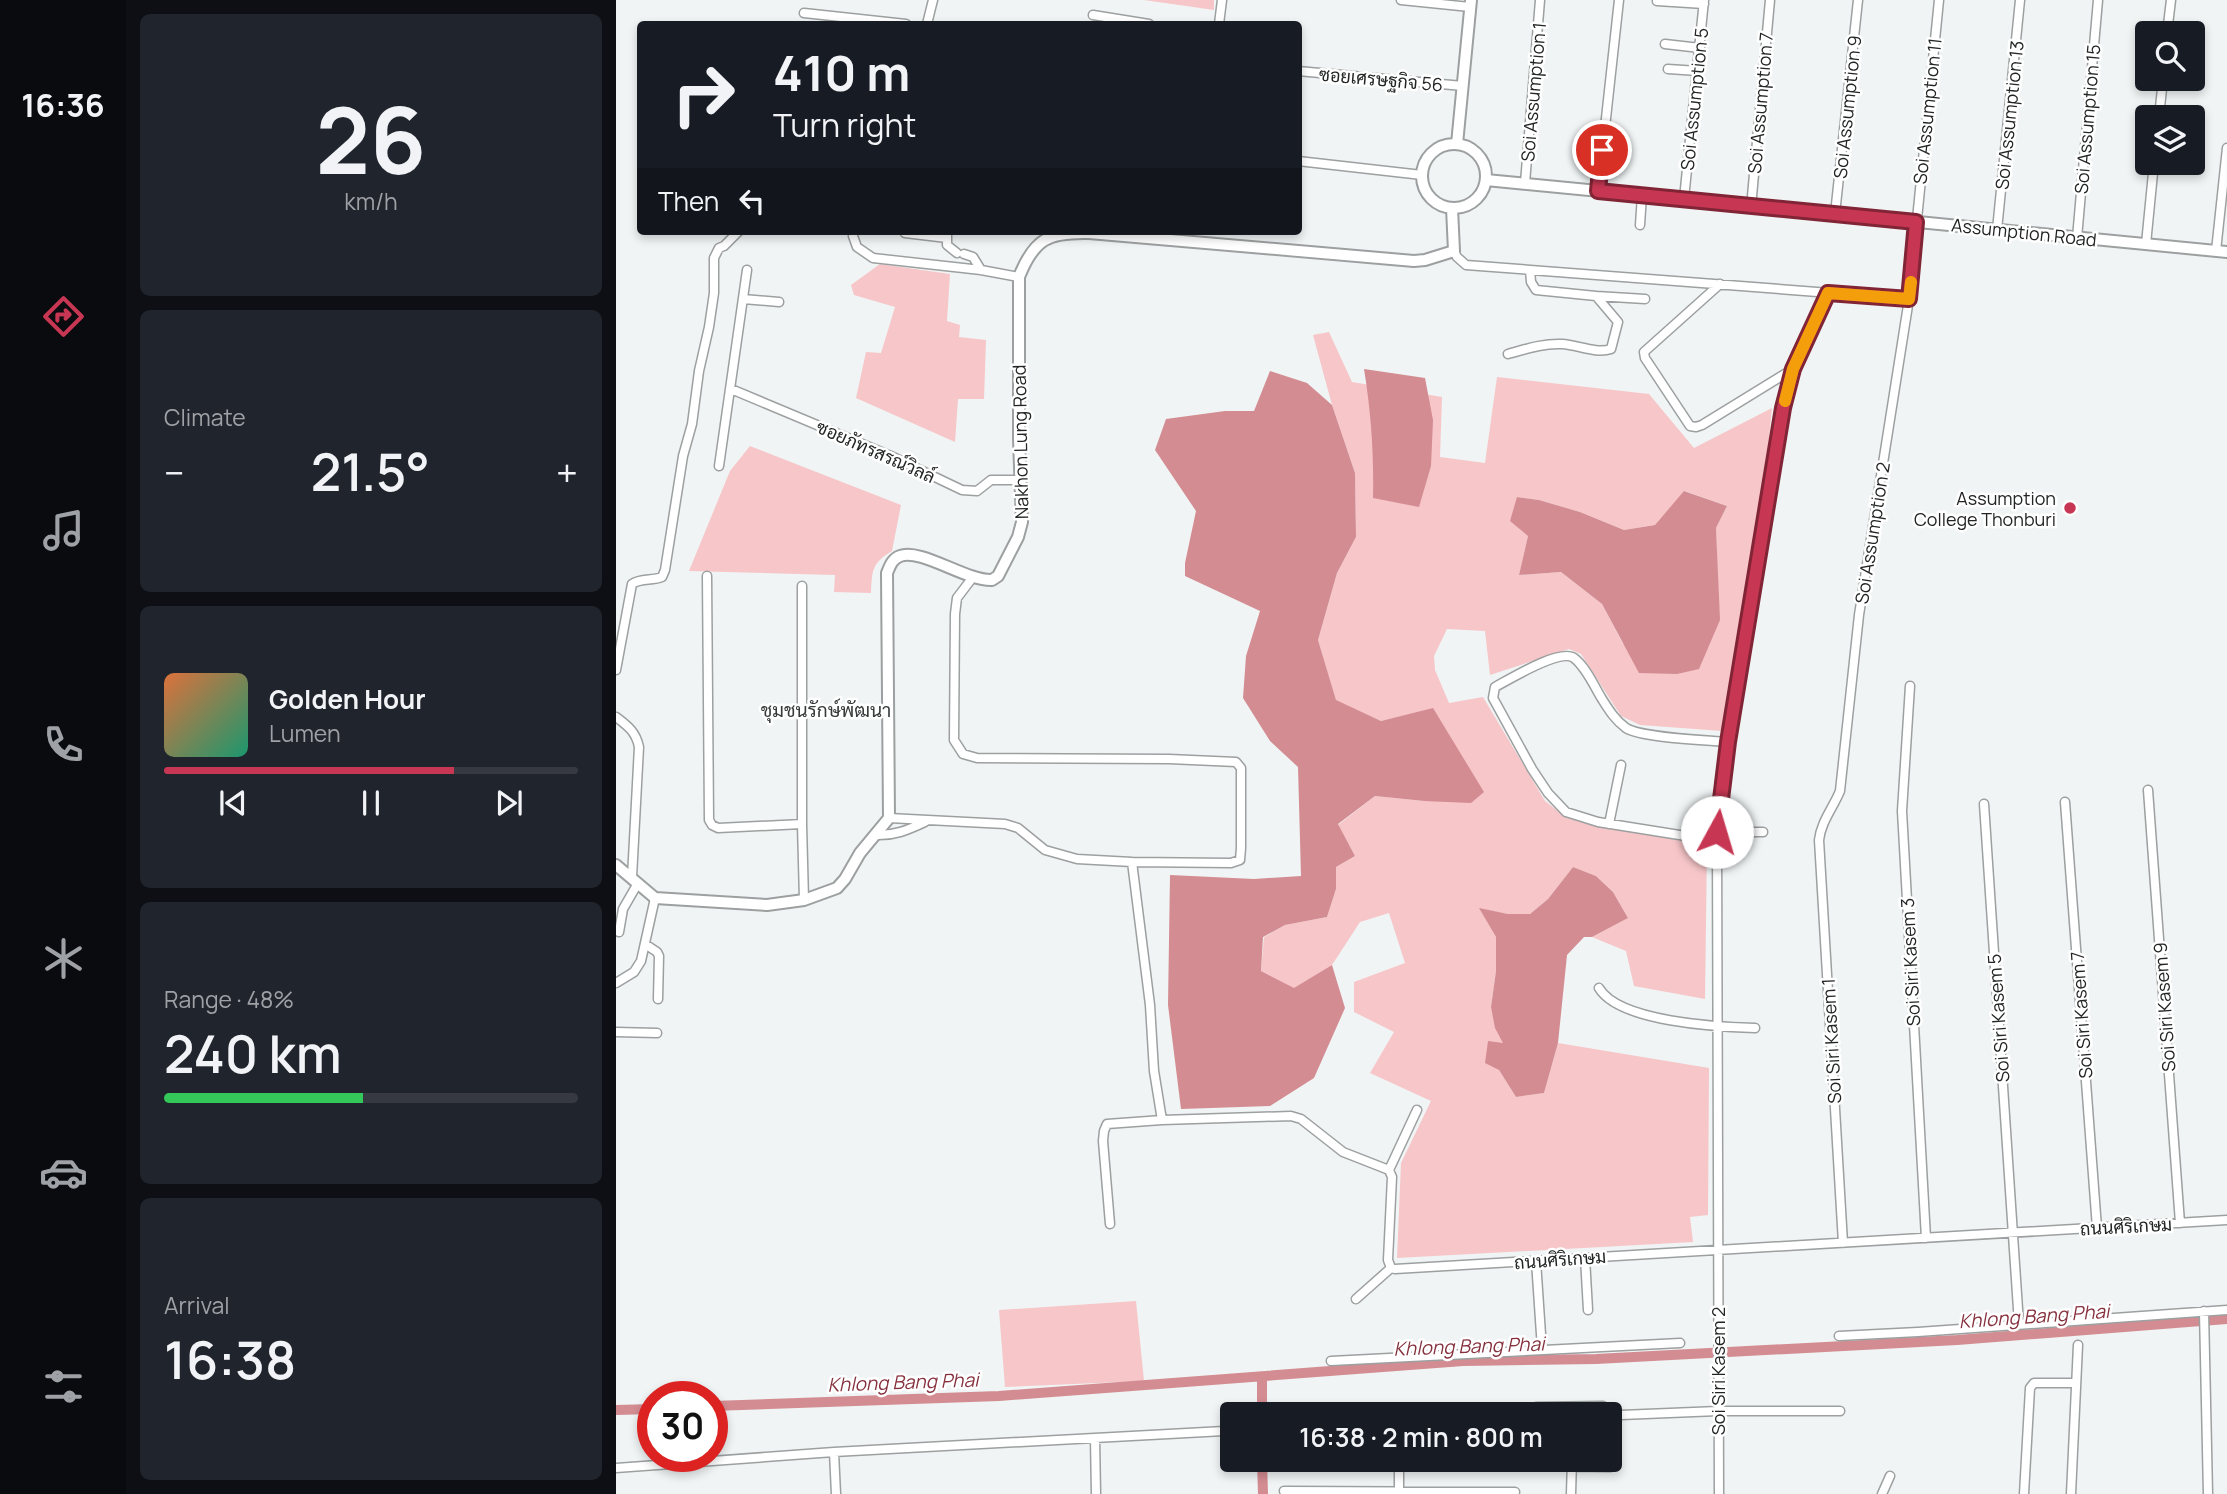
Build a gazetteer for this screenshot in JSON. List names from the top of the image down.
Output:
{
  "streets": {
    "street": [
      "ซอยเศรษฐกิจ 56",
      "Soi Assumption 1",
      "Soi Assumption 5",
      "Soi Assumption 7",
      "Soi Assumption 9",
      "Soi Assumption 11",
      "Soi Assumption 13",
      "Soi Assumption 15",
      "Assumption Road",
      "Nakhon Lung Road",
      "ซอยภัทรสรณ์วิลล์",
      "Soi Assumption 2",
      "Soi Siri Kasem 3",
      "Soi Siri Kasem 9",
      "Soi Siri Kasem 7",
      "Soi Siri Kasem 5",
      "Soi Siri Kasem 1",
      "ถนนศิริเกษม",
      "Soi Siri Kasem 2"
    ]
  },
  "crossings": [
    ["Soi Assumption 1", "Assumption Road"],
    ["Soi Assumption 5", "Assumption Road"],
    ["Soi Assumption 7", "Assumption Road"],
    ["Soi Assumption 9", "Assumption Road"],
    ["Soi Assumption 11", "Assumption Road"],
    ["Soi Assumption 11", "Soi Assumption 2"],
    ["Soi Assumption 13", "Assumption Road"],
    ["Soi Assumption 15", "Assumption Road"],
    ["Assumption Road", "Soi Assumption 2"],
    ["Nakhon Lung Road", "ซอยภัทรสรณ์วิลล์"],
    ["Soi Assumption 2", "Soi Siri Kasem 1"],
    ["Soi Siri Kasem 3", "ถนนศิริเกษม"],
    ["Soi Siri Kasem 9", "ถนนศิริเกษม"],
    ["Soi Siri Kasem 7", "ถนนศิริเกษม"],
    ["Soi Siri Kasem 5", "ถนนศิริเกษม"],
    ["Soi Siri Kasem 1", "ถนนศิริเกษม"],
    ["ถนนศิริเกษม", "Soi Siri Kasem 2"]
  ],
  "districts": ["ชุมชนรักษ์พัฒนา"],
  "water": ["Khlong Bang Phai"],
  "places": ["Assumption College Thonburi"],
  "page": {
    "tabs": "16:36",
    "tile": [
      ["26", "km/h"],
      "Climate",
      ["Range · 48%", "240 km"],
      ["Arrival", "16:38"]
    ],
    "turn": ["410 m", "Turn right"],
    "then": "Then",
    "heat": ["−", "21.5°", "+"],
    "song": ["Golden Hour", "Lumen"],
    "limit": "30",
    "trip": "16:38 · 2 min · 800 m"
  }
}
